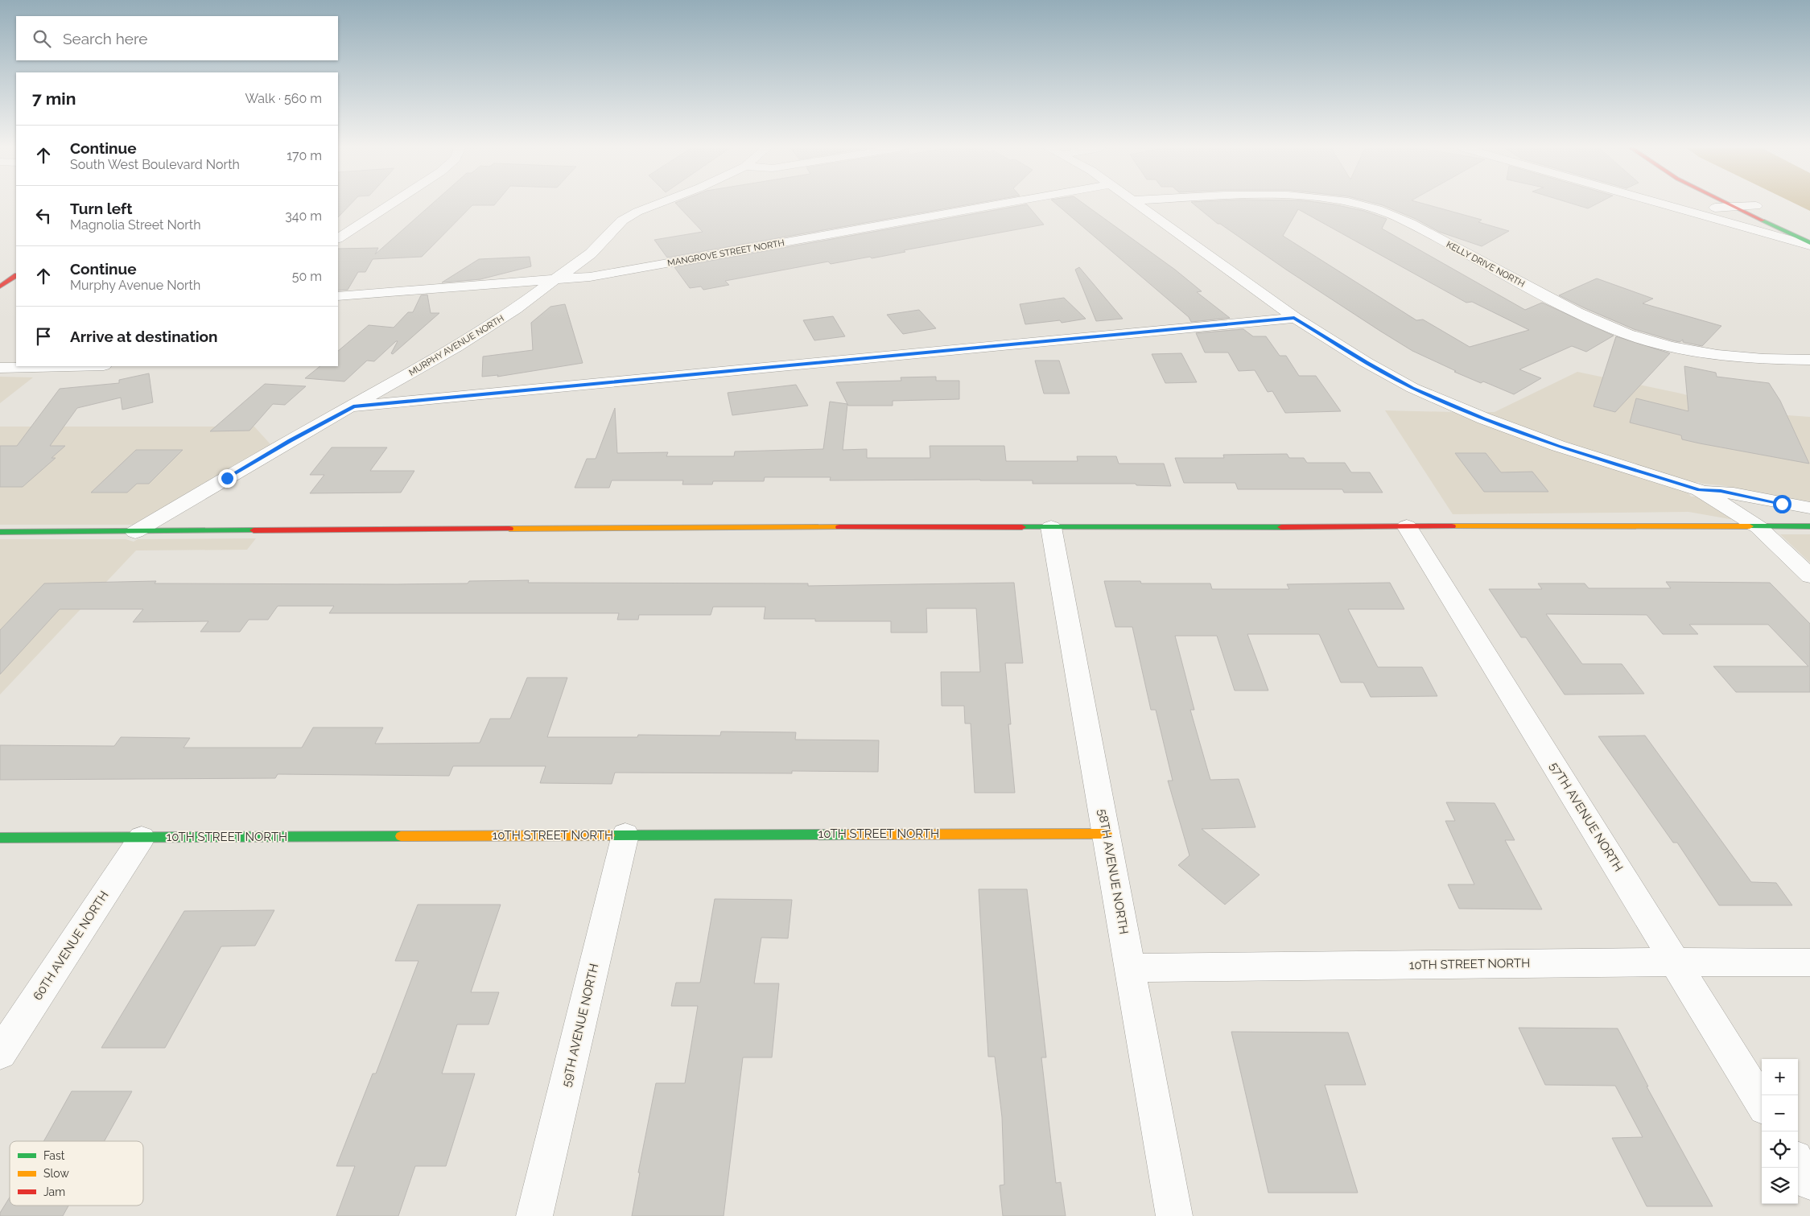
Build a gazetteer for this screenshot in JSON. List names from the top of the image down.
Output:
{
  "streets": {
    "main road": ["10TH STREET NORTH"],
    "street": [
      "MANGROVE STREET NORTH",
      "KELLY DRIVE NORTH",
      "MURPHY AVENUE NORTH",
      "57TH AVENUE NORTH",
      "58TH AVENUE NORTH",
      "60TH AVENUE NORTH",
      "59TH AVENUE NORTH"
    ]
  },
  "crossings": [
    ["MANGROVE STREET NORTH", "MURPHY AVENUE NORTH"],
    ["57TH AVENUE NORTH", "10TH STREET NORTH"],
    ["10TH STREET NORTH", "58TH AVENUE NORTH"],
    ["10TH STREET NORTH", "60TH AVENUE NORTH"],
    ["10TH STREET NORTH", "59TH AVENUE NORTH"]
  ],
  "legend": ["Fast", "Slow", "Jam"],
  "page": {
    "search": "Search here",
    "heading": ["7 min", "Walk · 560 m"],
    "list": [
      ["Continue", "South West Boulevard North", "170 m"],
      ["Turn left", "Magnolia Street North", "340 m"],
      ["Continue", "Murphy Avenue North", "50 m"],
      "Arrive at destination"
    ],
    "map_buttons": ["+", "−"]
  }
}
